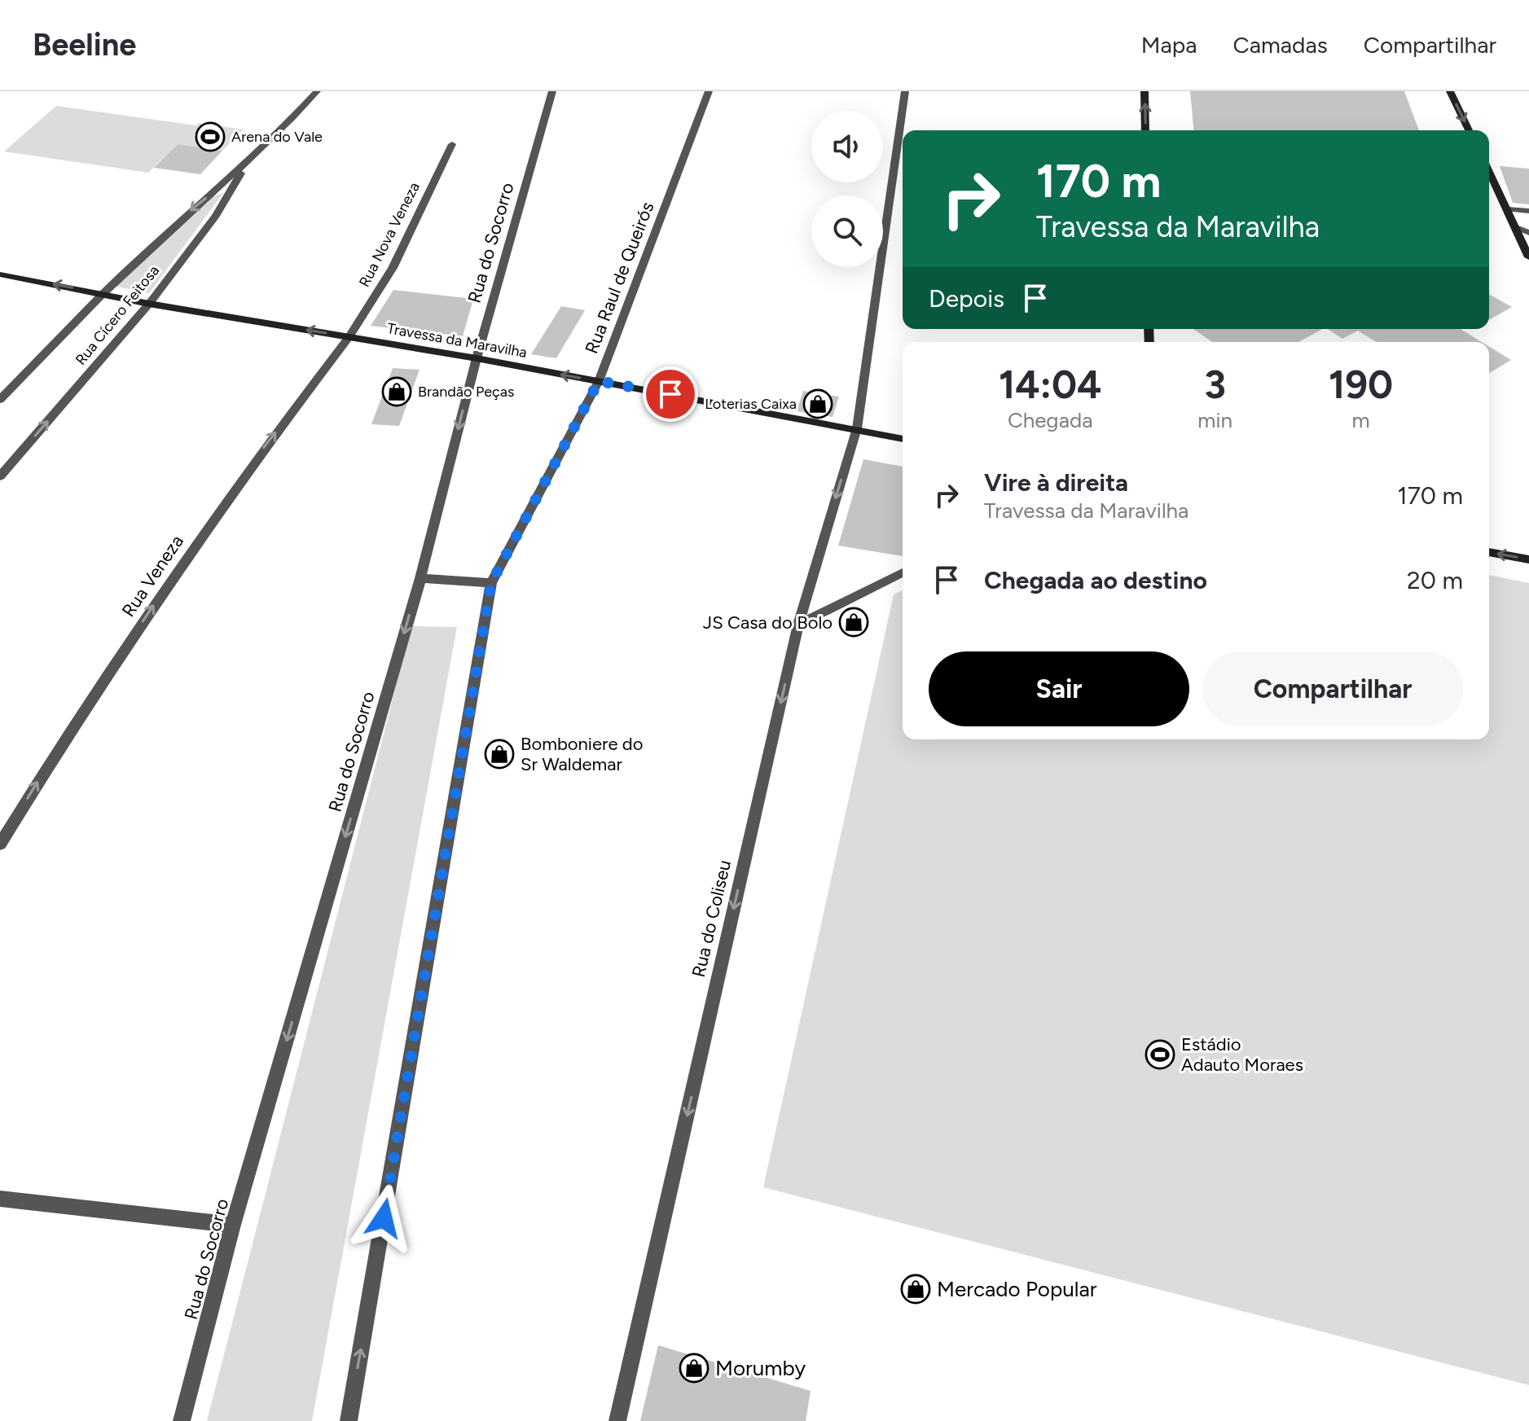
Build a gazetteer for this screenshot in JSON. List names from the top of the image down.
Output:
{
  "streets": {
    "main road": ["Travessa da Maravilha"],
    "street": [
      "Rua Nova Veneza",
      "Rua do Socorro",
      "Rua Raul de Queirós",
      "Rua Cícero Feitosa",
      "Rua Veneza",
      "Rua do Coliseu"
    ]
  },
  "crossings": [
    ["Rua Nova Veneza", "Travessa da Maravilha"],
    ["Rua Nova Veneza", "Rua Veneza"],
    ["Rua do Socorro", "Travessa da Maravilha"],
    ["Rua Raul de Queirós", "Travessa da Maravilha"],
    ["Rua Cícero Feitosa", "Travessa da Maravilha"],
    ["Travessa da Maravilha", "Rua Veneza"],
    ["Travessa da Maravilha", "Rua do Coliseu"]
  ],
  "one_way": [
    "Rua do Socorro",
    "Rua Raul de Queirós",
    "Travessa da Maravilha",
    "Rua Veneza",
    "Rua do Coliseu"
  ],
  "places": {
    "sports": ["Arena do Vale", "Estádio Adauto Moraes"],
    "shop": [
      "Brandão Peças",
      "Loterias Caixa",
      "JS Casa do Bolo",
      "Bomboniere do Sr Waldemar",
      "Mercado Popular",
      "Morumby"
    ]
  },
  "page": {
    "header": "Beeline",
    "nav": ["Mapa", "Camadas", "Compartilhar"],
    "turn": ["170 m", "Travessa da Maravilha"],
    "then": "Depois",
    "eta": [
      "14:04",
      "Chegada",
      "3",
      "min",
      "190",
      "m"
    ],
    "list": [
      {
        "name": "Vire à direita",
        "note": "Travessa da Maravilha",
        "value": "170 m"
      },
      {
        "name": "Chegada ao destino",
        "value": "20 m"
      }
    ],
    "buttons": ["Sair", "Compartilhar"]
  }
}
